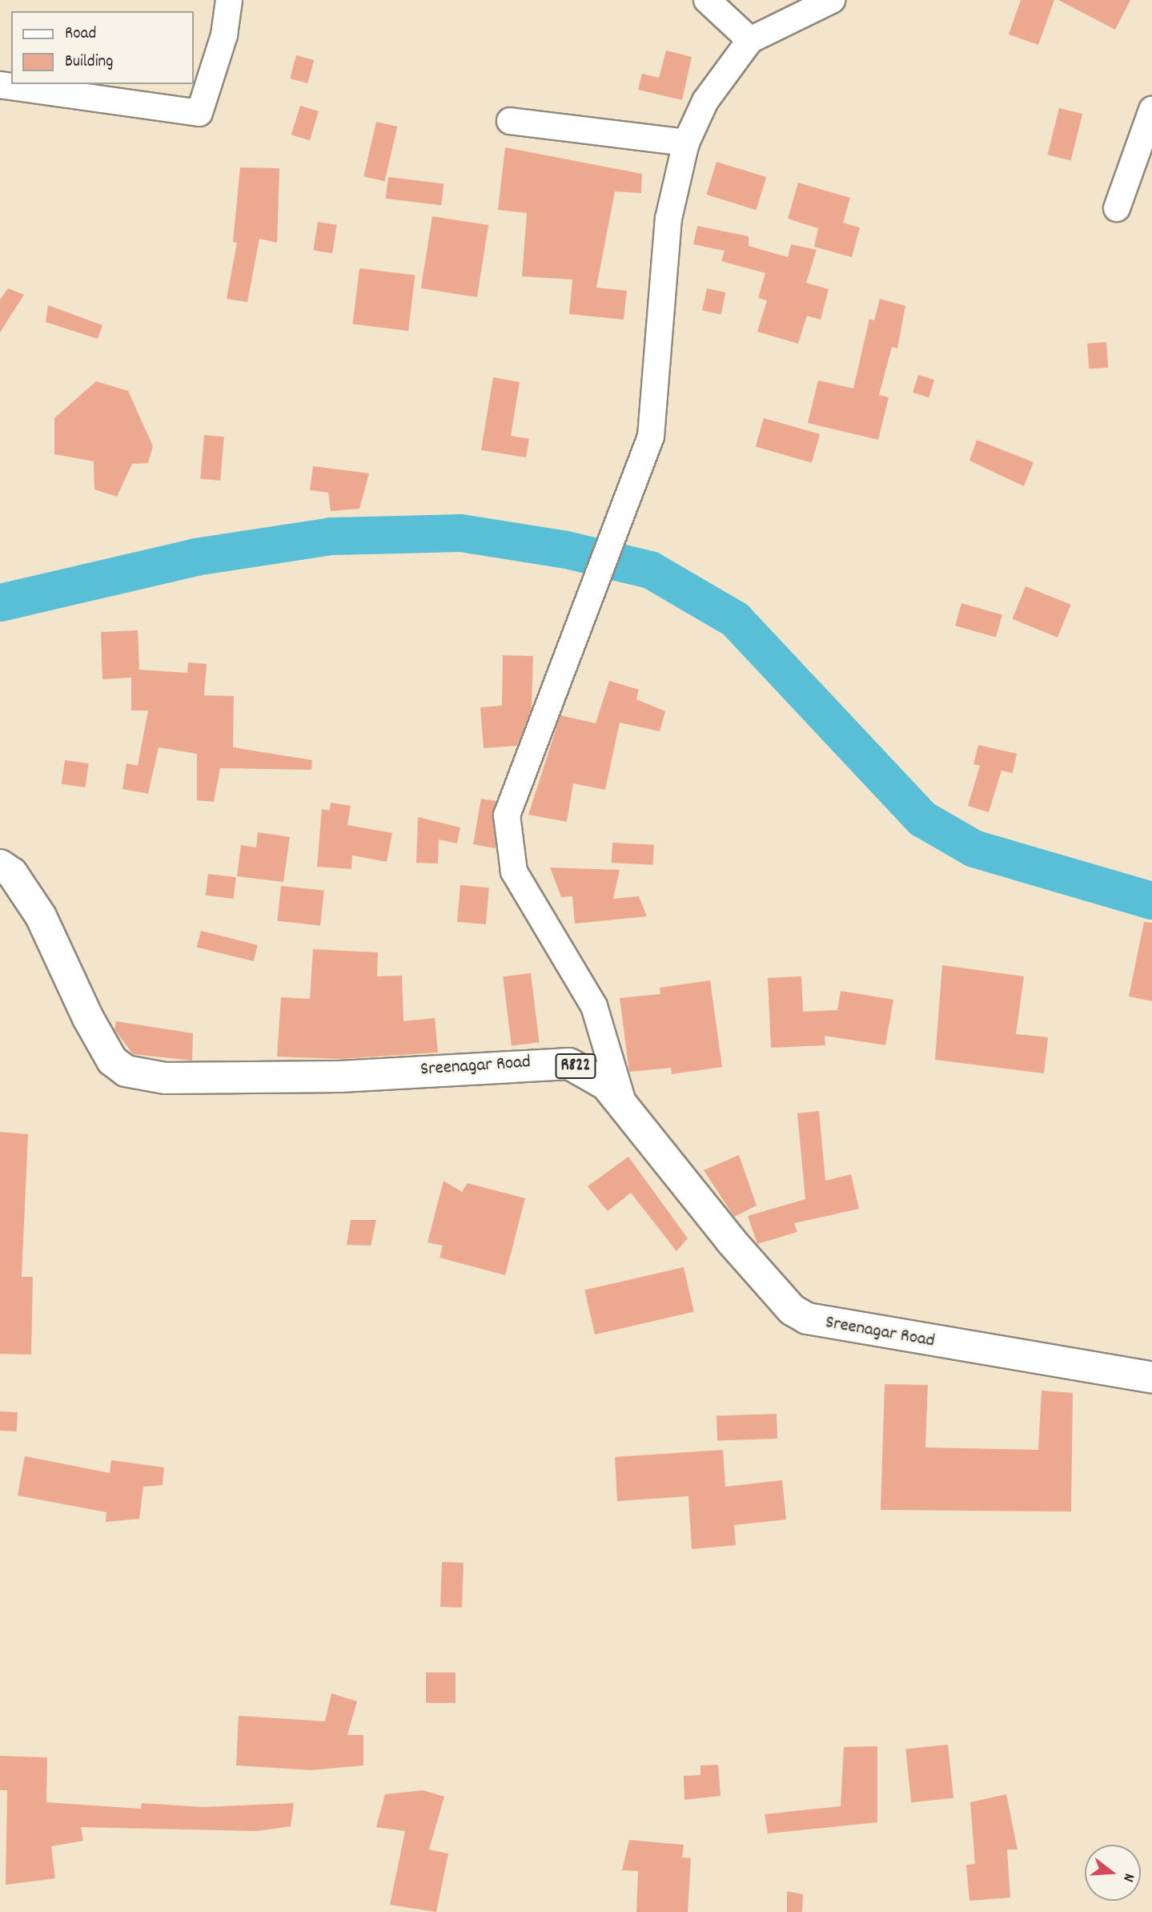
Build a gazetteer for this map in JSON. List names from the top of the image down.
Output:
{
  "streets": {
    "main road": ["R822", "Sreenagar Road"]
  },
  "legend": ["Road", "Building"],
  "north": "right"
}
